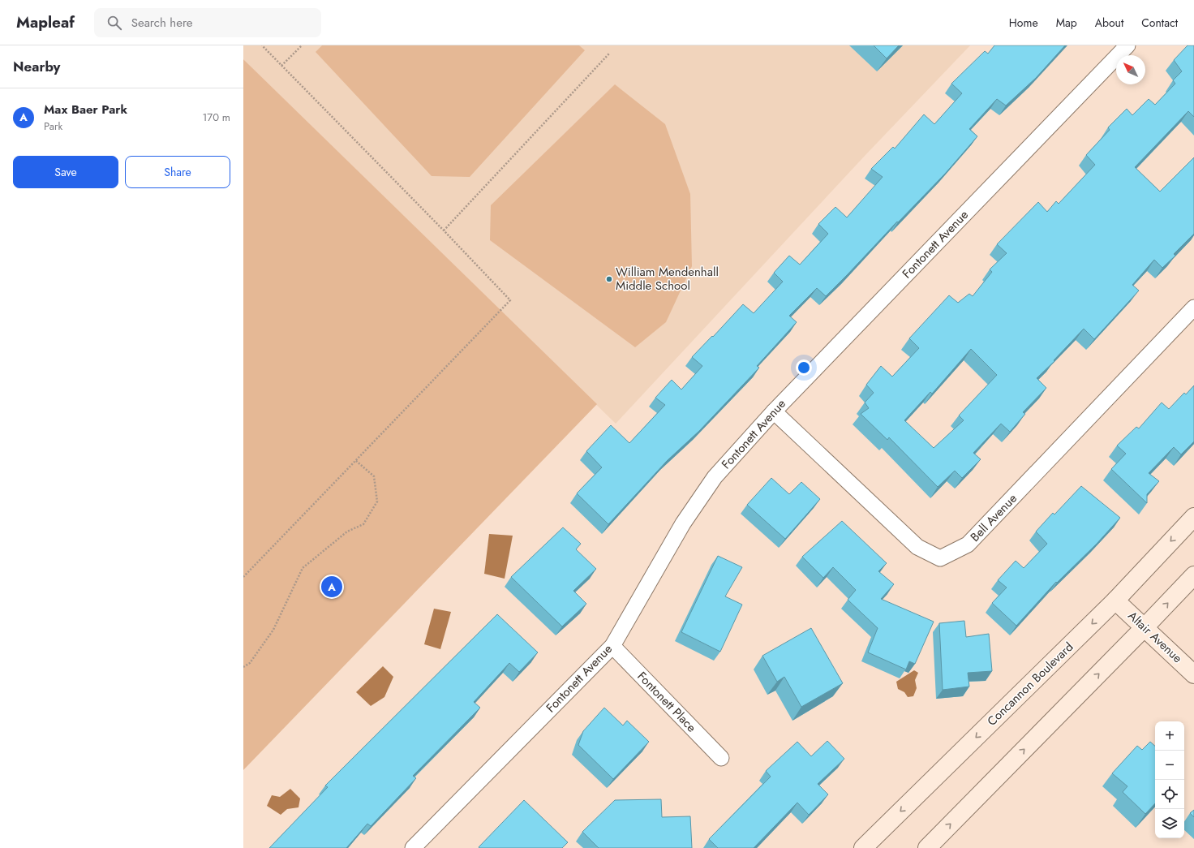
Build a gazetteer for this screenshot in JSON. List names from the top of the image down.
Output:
{
  "streets": {
    "main road": ["Altair Avenue", "Concannon Boulevard"],
    "street": ["Fontonett Avenue", "Bell Avenue", "Fontonett Place"]
  },
  "crossings": [
    ["Fontonett Avenue", "Bell Avenue"],
    ["Fontonett Avenue", "Fontonett Place"],
    ["Altair Avenue", "Concannon Boulevard"]
  ],
  "places": ["William Mendenhall Middle School"],
  "north": "top left",
  "page": {
    "header": "Mapleaf",
    "search": "Search here",
    "nav": [
      "Home",
      "Map",
      "About",
      "Contact"
    ],
    "heading": "Nearby",
    "list": [
      {
        "mark": "A",
        "name": "Max Baer Park",
        "note": "Park",
        "value": "170 m"
      }
    ],
    "buttons": ["Save", "Share"],
    "pins": "A",
    "map_buttons": ["+", "−"]
  }
}
